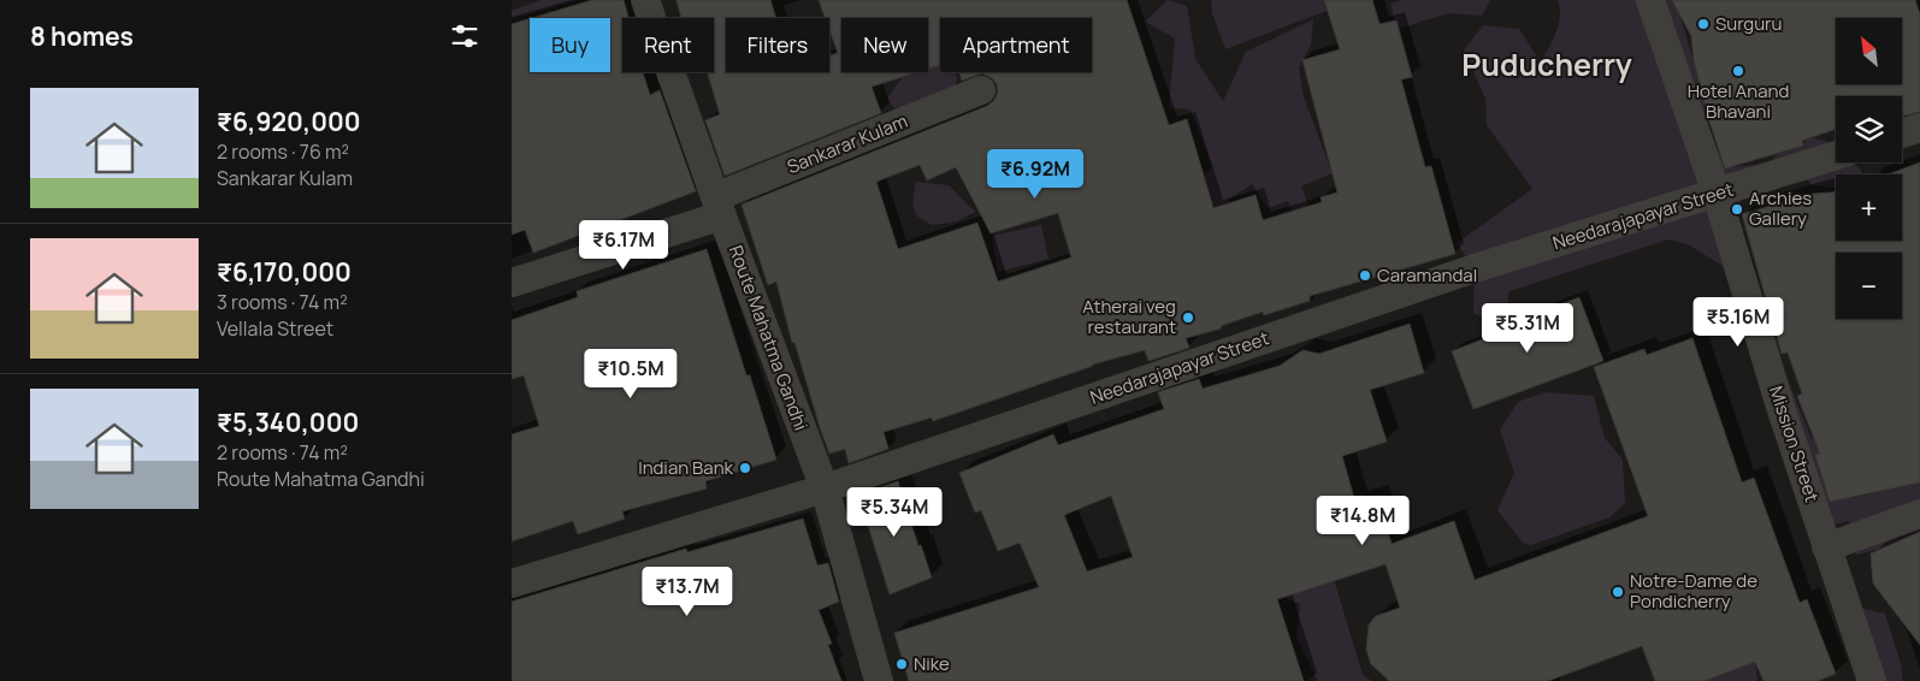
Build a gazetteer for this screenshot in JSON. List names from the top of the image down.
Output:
{
  "streets": {
    "street": [
      "Sankarar Kulam",
      "Needarajapayar Street",
      "Route Mahatma Gandhi",
      "Mission Street"
    ]
  },
  "crossings": [
    ["Sankarar Kulam", "Route Mahatma Gandhi"],
    ["Needarajapayar Street", "Route Mahatma Gandhi"],
    ["Needarajapayar Street", "Mission Street"]
  ],
  "districts": ["Puducherry"],
  "places": [
    "Surguru",
    "Hotel Anand Bhavani",
    "Archies Gallery",
    "Caramandal",
    "Atherai veg restaurant",
    "Indian Bank",
    "Notre-Dame de Pondicherry",
    "Nike"
  ],
  "north": "top left",
  "page": {
    "heading": "8 homes",
    "map_buttons": ["+", "−"],
    "chip": [
      "Buy",
      "Rent",
      "Filters",
      "New",
      "Apartment"
    ],
    "list": [
      {
        "name": "₹6,920,000",
        "note": "2 rooms · 76 m² · Sankarar Kulam"
      },
      {
        "name": "₹6,170,000",
        "note": "3 rooms · 74 m² · Vellala Street"
      },
      {
        "name": "₹5,340,000",
        "note": "2 rooms · 74 m² · Route Mahatma Gandhi"
      }
    ],
    "price": [
      "₹6.92M",
      "₹6.17M",
      "₹5.16M",
      "₹5.31M",
      "₹10.5M",
      "₹5.34M",
      "₹14.8M",
      "₹13.7M"
    ]
  }
}
